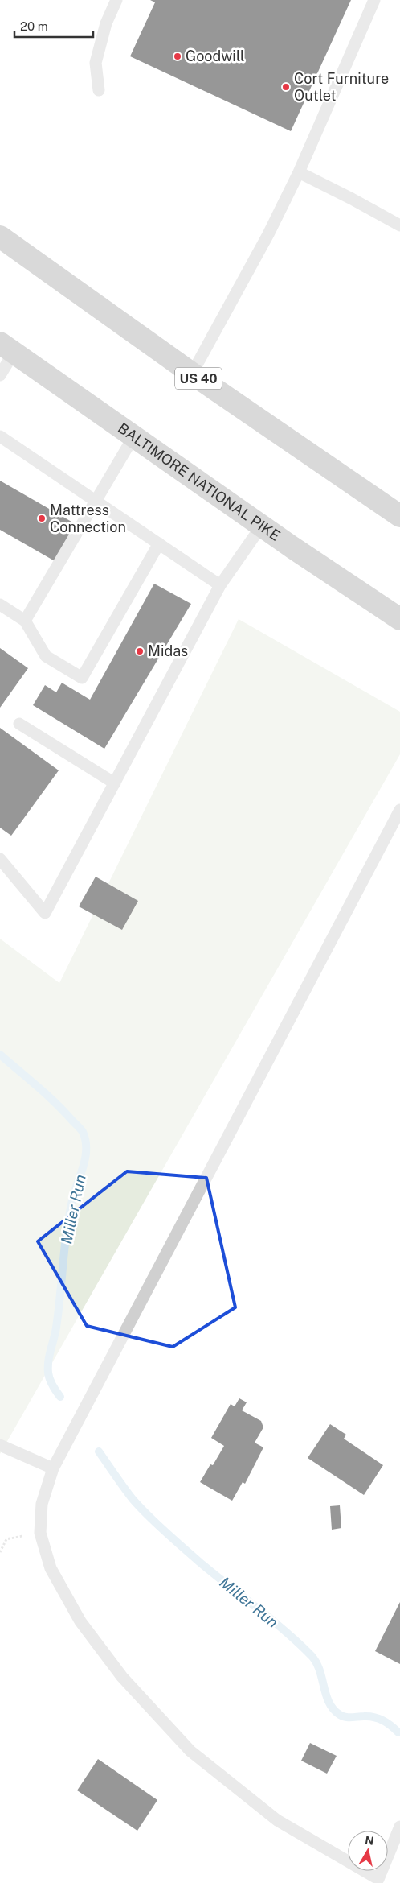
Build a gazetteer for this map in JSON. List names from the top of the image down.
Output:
{
  "streets": {
    "main road": ["US 40", "BALTIMORE NATIONAL PIKE"]
  },
  "water": ["Miller Run"],
  "places": [
    "Goodwill",
    "Cort Furniture Outlet",
    "Mattress Connection",
    "Midas"
  ],
  "scale_bar": "20 m",
  "north": "top"
}
